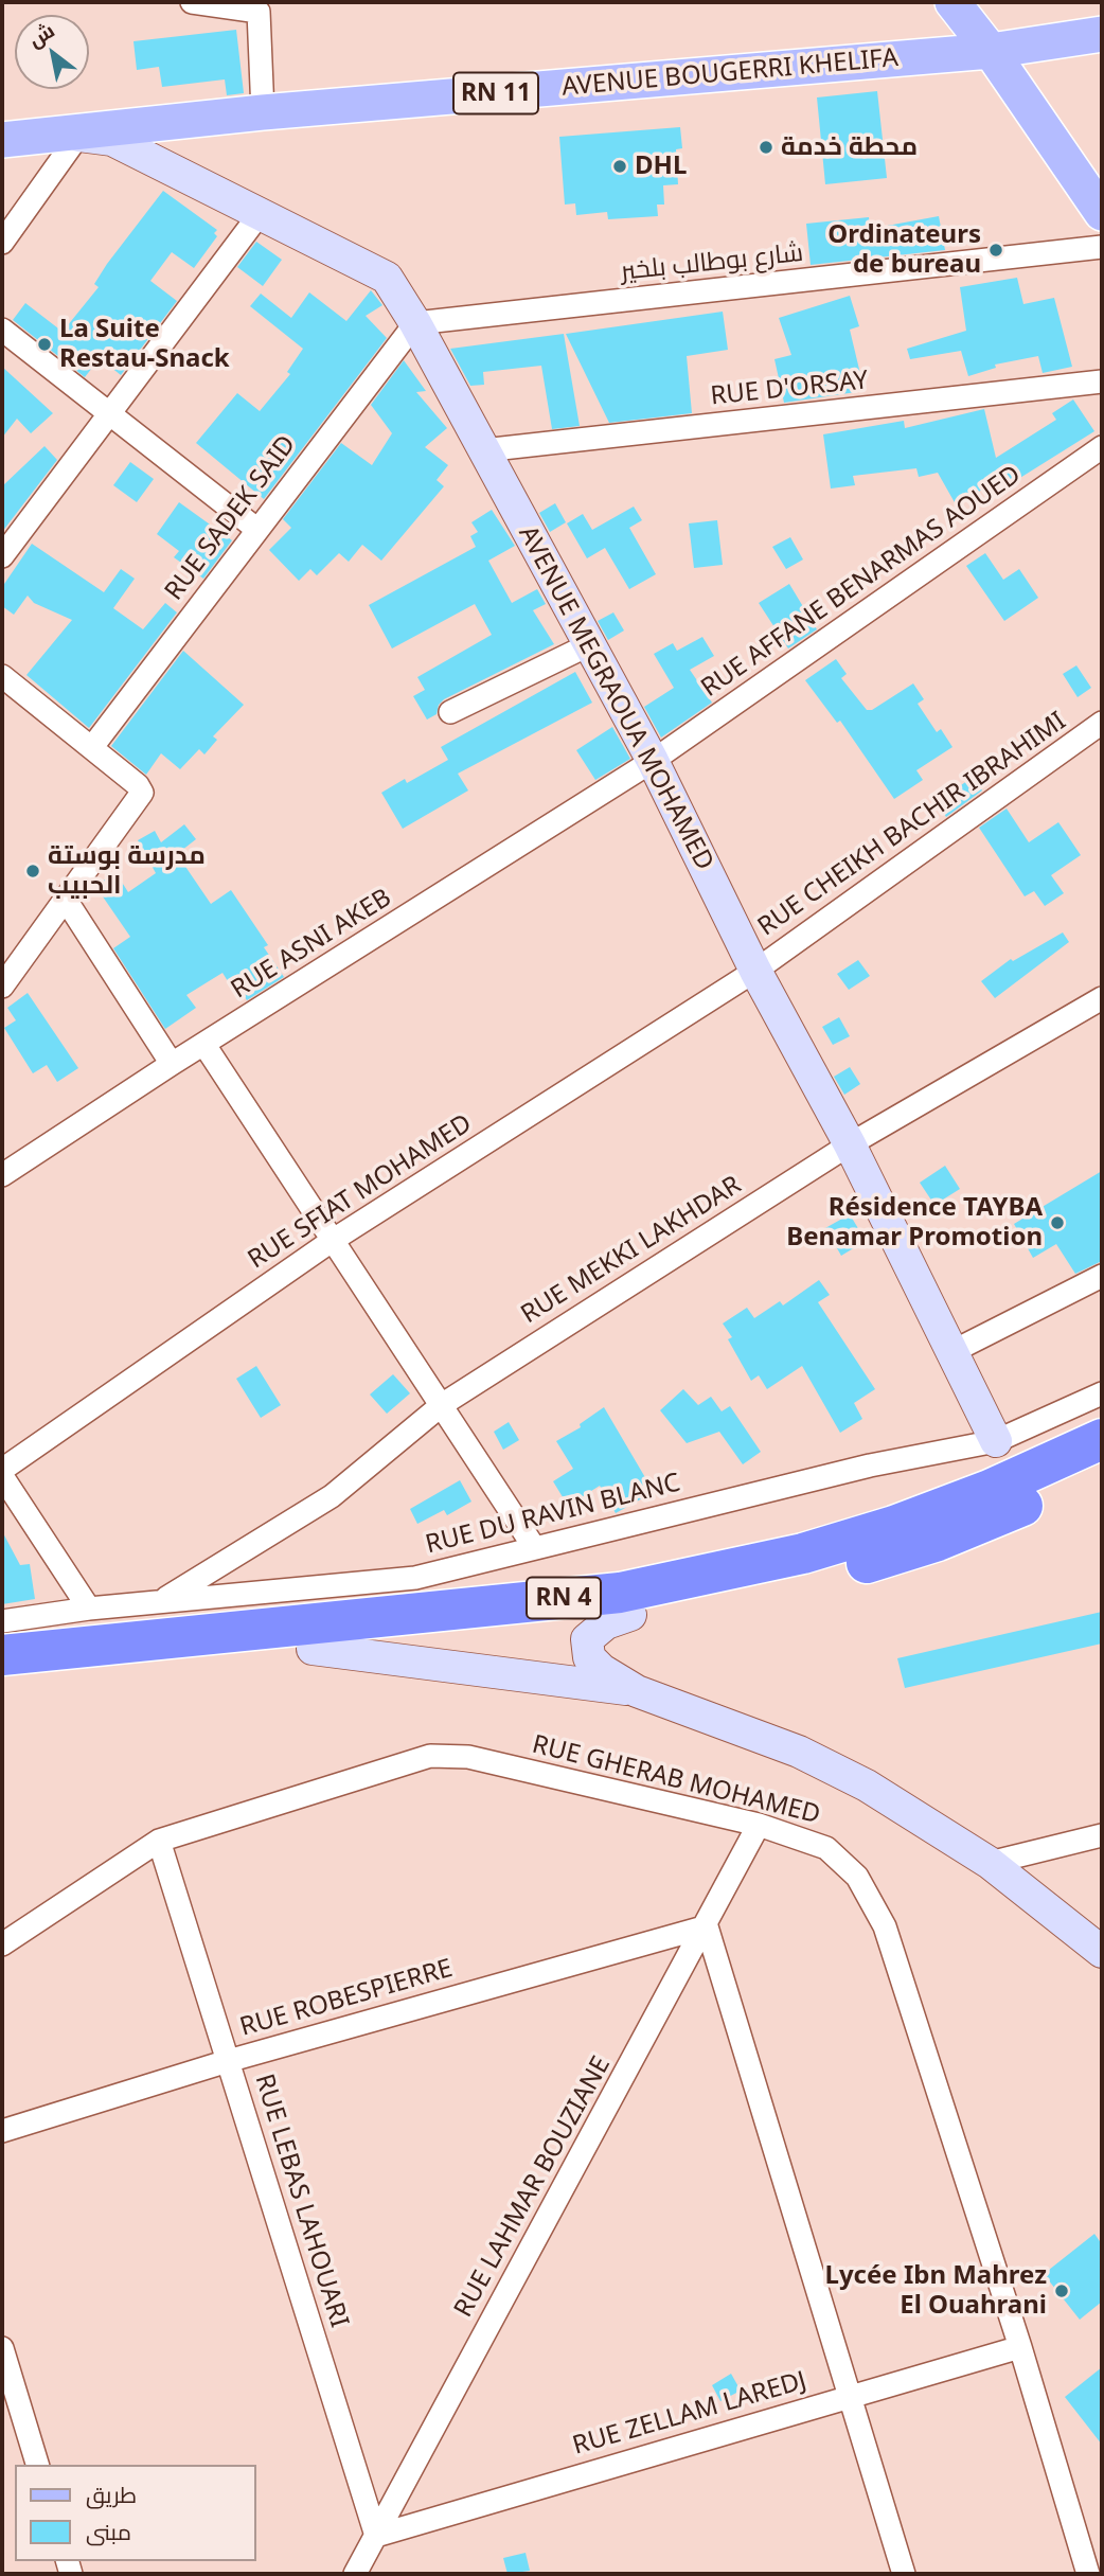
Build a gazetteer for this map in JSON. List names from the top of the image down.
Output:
{
  "streets": {
    "highway": ["RN 4"],
    "main road": ["AVENUE BOUGERRI KHELIFA", "RN 11"],
    "street": [
      "شارع بوطالب بلخير",
      "RUE D'ORSAY",
      "RUE SADEK SAID",
      "RUE AFFANE BENARMAS AOUED",
      "AVENUE MEGRAOUA MOHAMED",
      "RUE CHEIKH BACHIR IBRAHIMI",
      "RUE ASNI AKEB",
      "RUE SFIAT MOHAMED",
      "RUE MEKKI LAKHDAR",
      "RUE DU RAVIN BLANC",
      "RUE GHERAB MOHAMED",
      "RUE ROBESPIERRE",
      "RUE LAHMAR BOUZIANE",
      "RUE LEBAS LAHOUARI",
      "RUE ZELLAM LAREDJ"
    ]
  },
  "crossings": [
    ["AVENUE BOUGERRI KHELIFA", "AVENUE MEGRAOUA MOHAMED"],
    ["شارع بوطالب بلخير", "RUE SADEK SAID"],
    ["شارع بوطالب بلخير", "AVENUE MEGRAOUA MOHAMED"],
    ["RUE D'ORSAY", "AVENUE MEGRAOUA MOHAMED"],
    ["RUE SADEK SAID", "AVENUE MEGRAOUA MOHAMED"],
    ["RUE AFFANE BENARMAS AOUED", "AVENUE MEGRAOUA MOHAMED"],
    ["RUE AFFANE BENARMAS AOUED", "RUE ASNI AKEB"],
    ["AVENUE MEGRAOUA MOHAMED", "RUE CHEIKH BACHIR IBRAHIMI"],
    ["AVENUE MEGRAOUA MOHAMED", "RUE ASNI AKEB"],
    ["AVENUE MEGRAOUA MOHAMED", "RUE SFIAT MOHAMED"],
    ["AVENUE MEGRAOUA MOHAMED", "RUE MEKKI LAKHDAR"],
    ["AVENUE MEGRAOUA MOHAMED", "RUE DU RAVIN BLANC"],
    ["RUE CHEIKH BACHIR IBRAHIMI", "RUE SFIAT MOHAMED"],
    ["RUE MEKKI LAKHDAR", "RUE DU RAVIN BLANC"],
    ["RUE GHERAB MOHAMED", "RUE LAHMAR BOUZIANE"],
    ["RUE GHERAB MOHAMED", "RUE LEBAS LAHOUARI"],
    ["RUE GHERAB MOHAMED", "RUE ZELLAM LAREDJ"],
    ["RUE ROBESPIERRE", "RUE LAHMAR BOUZIANE"],
    ["RUE ROBESPIERRE", "RUE LEBAS LAHOUARI"],
    ["RUE LAHMAR BOUZIANE", "RUE LEBAS LAHOUARI"],
    ["RUE LAHMAR BOUZIANE", "RUE ZELLAM LAREDJ"],
    ["RUE LEBAS LAHOUARI", "RUE ZELLAM LAREDJ"]
  ],
  "places": [
    "محطة خدمة",
    "DHL",
    "Ordinateurs de bureau",
    "La Suite Restau-Snack",
    "مدرسة بوستة الحبيب",
    "Résidence TAYBA Benamar Promotion",
    "Lycée Ibn Mahrez El Ouahrani"
  ],
  "legend": ["طريق", "مبنى"],
  "north": "top left"
}
